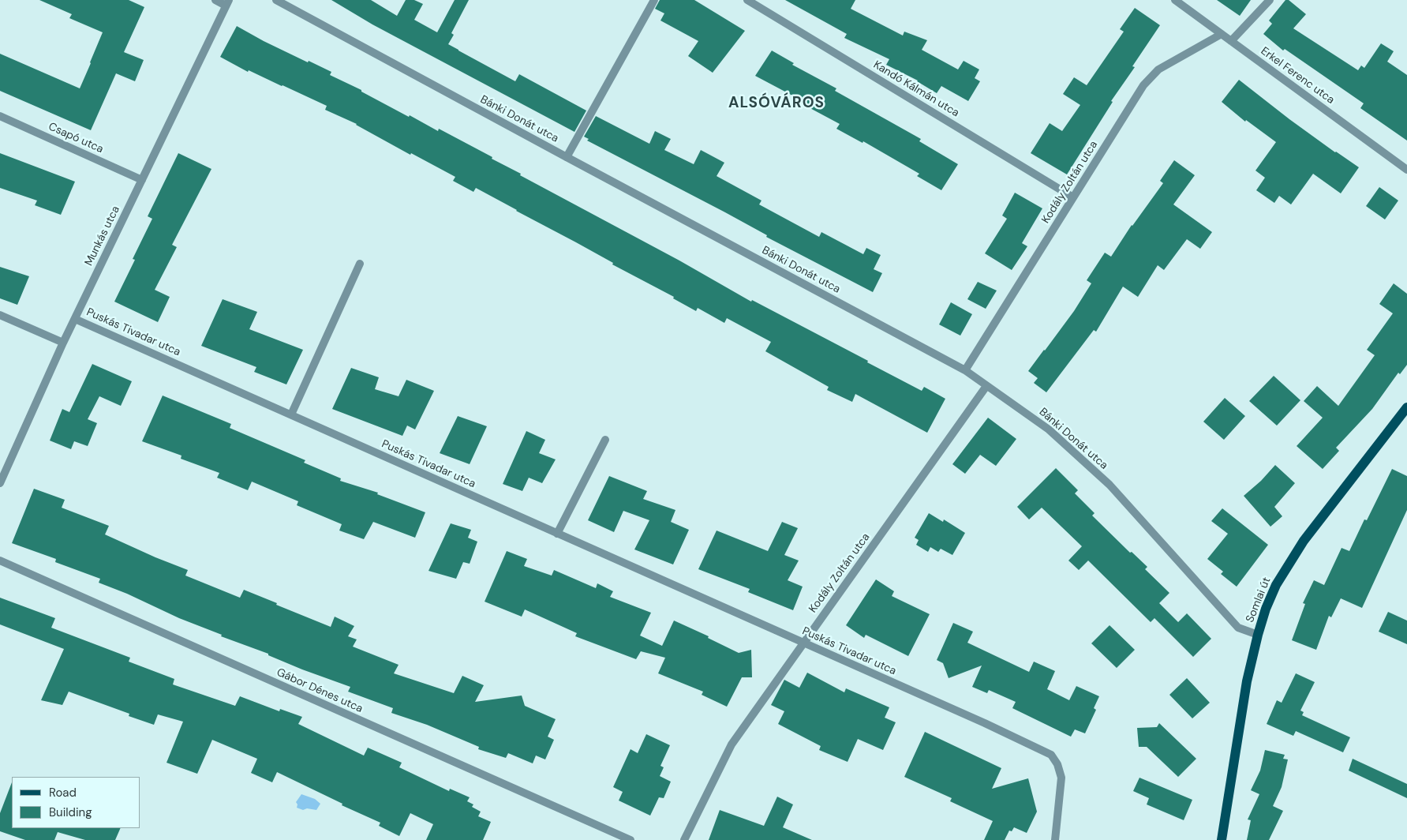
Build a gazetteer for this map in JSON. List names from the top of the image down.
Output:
{
  "streets": {
    "main road": ["Somlai út"],
    "street": [
      "Erkel Ferenc utca",
      "Kandó Kálmán utca",
      "Bánki Donát utca",
      "Csapó utca",
      "Kodály Zoltán utca",
      "Munkás utca",
      "Puskás Tivadar utca",
      "Gábor Dénes utca"
    ]
  },
  "crossings": [
    ["Erkel Ferenc utca", "Kodály Zoltán utca"],
    ["Kandó Kálmán utca", "Kodály Zoltán utca"],
    ["Bánki Donát utca", "Kodály Zoltán utca"],
    ["Bánki Donát utca", "Somlai út"],
    ["Csapó utca", "Munkás utca"],
    ["Kodály Zoltán utca", "Puskás Tivadar utca"],
    ["Munkás utca", "Puskás Tivadar utca"]
  ],
  "districts": ["ALSÓVÁROS"],
  "legend": ["Road", "Building"]
}
